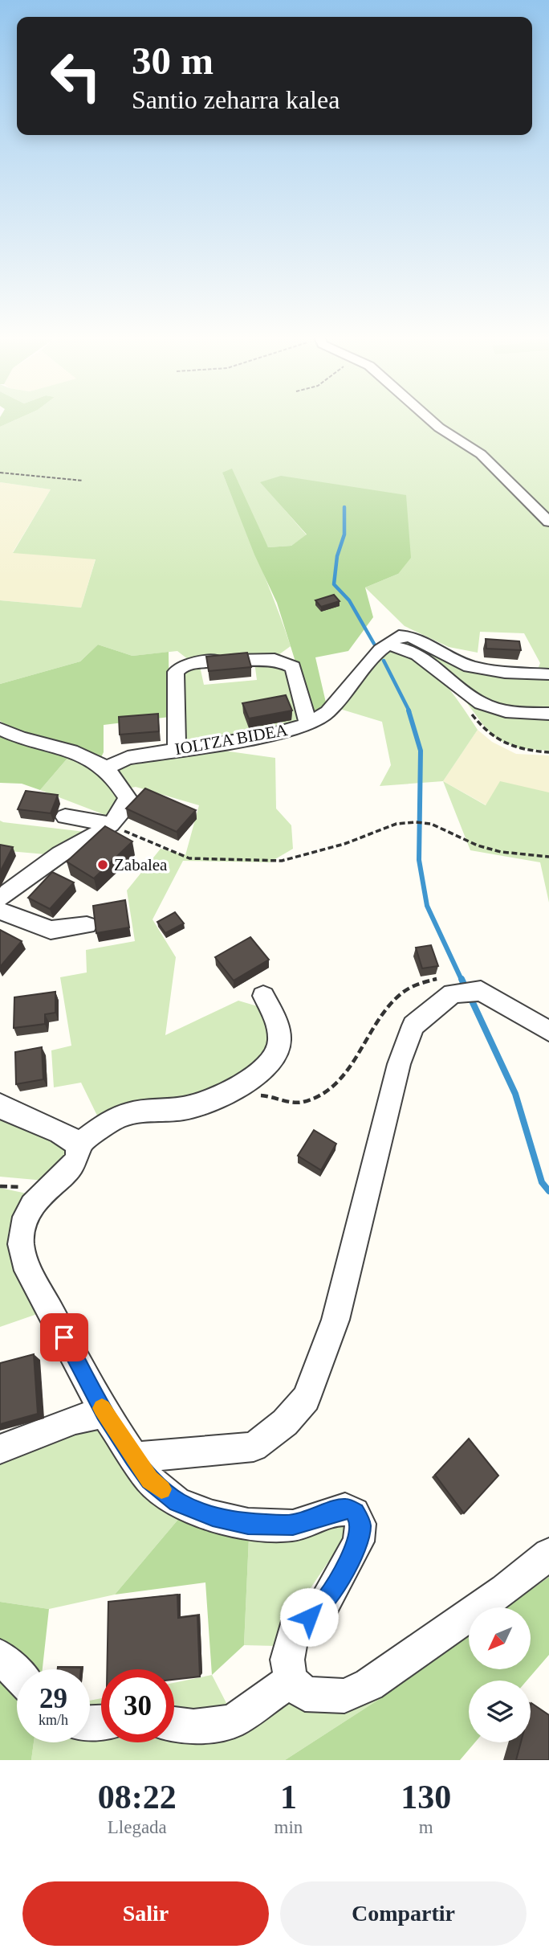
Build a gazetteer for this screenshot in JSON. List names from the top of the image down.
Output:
{
  "streets": {
    "street": ["IOLTZA BIDEA"]
  },
  "places": ["Zabalea"],
  "north": "bottom left",
  "page": {
    "turn": ["30 m", "Santio zeharra kalea"],
    "speed": "29 km/h",
    "limit": "30",
    "eta": [
      "08:22",
      "Llegada",
      "1",
      "min",
      "130",
      "m"
    ],
    "buttons": ["Salir", "Compartir"]
  }
}
